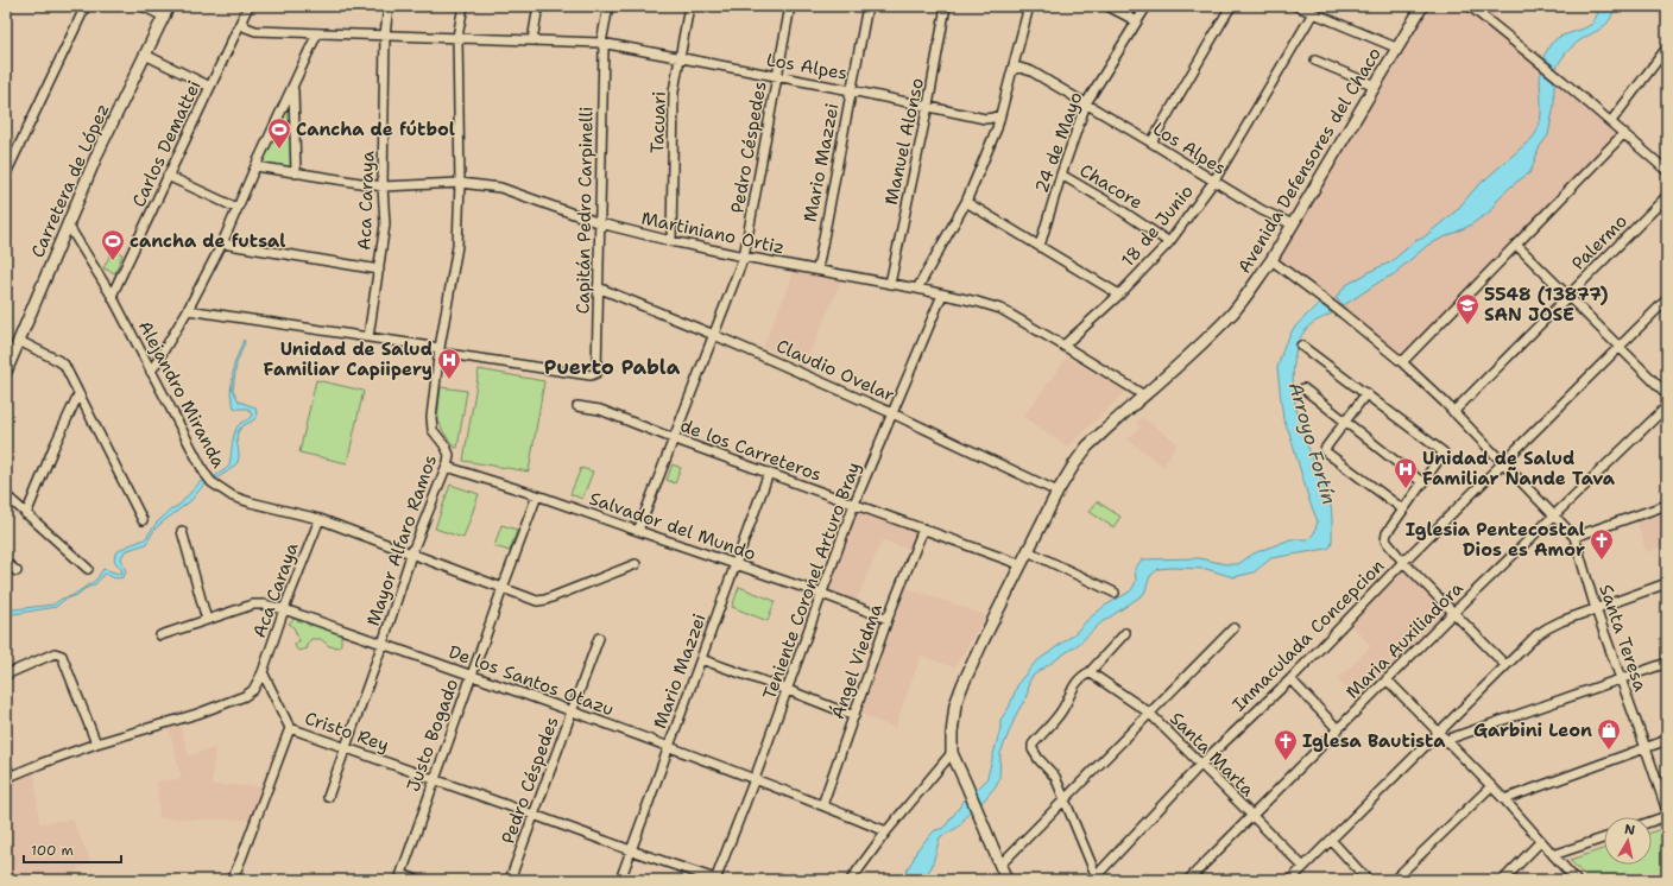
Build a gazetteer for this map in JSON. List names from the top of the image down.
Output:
{
  "streets": {
    "main road": ["Avenida Defensores del Chaco", "Carretera de López"],
    "street": [
      "Los Alpes",
      "Tacuari",
      "Manuel Alonso",
      "24 de Mayo",
      "Carlos Demattei",
      "Pedro Céspedes",
      "Mario Mazzei",
      "Chacore",
      "Aca Caraya",
      "Capitán Pedro Carpinelli",
      "18 de Junio",
      "Martiniano Ortiz",
      "Palermo",
      "Claudio Ovelar",
      "Alejandro Miranda",
      "de los Carreteros",
      "Salvador del Mundo",
      "Mayor Alfaro Ramos",
      "Teniente Coronel Arturo Bray",
      "Inmaculada Concepcion",
      "Santa Teresa",
      "Maria Auxiliadora",
      "Ángel Viedma",
      "De los Santos Otazu",
      "Cristo Rey",
      "Justo Bogado",
      "Santa Marta"
    ]
  },
  "crossings": [
    ["Los Alpes", "Tacuari"],
    ["Los Alpes", "Manuel Alonso"],
    ["Los Alpes", "24 de Mayo"],
    ["Los Alpes", "Carlos Demattei"],
    ["Los Alpes", "Pedro Céspedes"],
    ["Los Alpes", "Avenida Defensores del Chaco"],
    ["Los Alpes", "Mario Mazzei"],
    ["Los Alpes", "Aca Caraya"],
    ["Los Alpes", "Capitán Pedro Carpinelli"],
    ["Los Alpes", "18 de Junio"],
    ["Los Alpes", "Mayor Alfaro Ramos"],
    ["Tacuari", "Martiniano Ortiz"],
    ["Manuel Alonso", "Martiniano Ortiz"],
    ["24 de Mayo", "Chacore"],
    ["Carlos Demattei", "Alejandro Miranda"],
    ["Pedro Céspedes", "Martiniano Ortiz"],
    ["Pedro Céspedes", "Claudio Ovelar"],
    ["Pedro Céspedes", "de los Carreteros"],
    ["Pedro Céspedes", "Salvador del Mundo"],
    ["Pedro Céspedes", "De los Santos Otazu"],
    ["Pedro Céspedes", "Cristo Rey"],
    ["Avenida Defensores del Chaco", "Martiniano Ortiz"],
    ["Avenida Defensores del Chaco", "Claudio Ovelar"],
    ["Avenida Defensores del Chaco", "de los Carreteros"],
    ["Avenida Defensores del Chaco", "Santa Teresa"],
    ["Mario Mazzei", "Martiniano Ortiz"],
    ["Mario Mazzei", "de los Carreteros"],
    ["Mario Mazzei", "Salvador del Mundo"],
    ["Mario Mazzei", "De los Santos Otazu"],
    ["Mario Mazzei", "Cristo Rey"],
    ["Carretera de López", "Alejandro Miranda"],
    ["Chacore", "18 de Junio"],
    ["Aca Caraya", "Martiniano Ortiz"],
    ["Aca Caraya", "Alejandro Miranda"],
    ["Aca Caraya", "De los Santos Otazu"],
    ["Aca Caraya", "Cristo Rey"],
    ["Capitán Pedro Carpinelli", "Martiniano Ortiz"],
    ["Capitán Pedro Carpinelli", "Claudio Ovelar"],
    ["Capitán Pedro Carpinelli", "Mayor Alfaro Ramos"],
    ["18 de Junio", "Martiniano Ortiz"],
    ["Martiniano Ortiz", "Mayor Alfaro Ramos"],
    ["Martiniano Ortiz", "Teniente Coronel Arturo Bray"],
    ["Palermo", "Santa Teresa"],
    ["Claudio Ovelar", "Teniente Coronel Arturo Bray"],
    ["Alejandro Miranda", "Mayor Alfaro Ramos"],
    ["Alejandro Miranda", "Justo Bogado"],
    ["de los Carreteros", "Teniente Coronel Arturo Bray"],
    ["de los Carreteros", "Ángel Viedma"],
    ["Salvador del Mundo", "Mayor Alfaro Ramos"],
    ["Salvador del Mundo", "Teniente Coronel Arturo Bray"],
    ["Salvador del Mundo", "Ángel Viedma"],
    ["Salvador del Mundo", "Justo Bogado"],
    ["Mayor Alfaro Ramos", "De los Santos Otazu"],
    ["Mayor Alfaro Ramos", "Cristo Rey"],
    ["Teniente Coronel Arturo Bray", "De los Santos Otazu"],
    ["Teniente Coronel Arturo Bray", "Cristo Rey"],
    ["Inmaculada Concepcion", "Santa Teresa"],
    ["Inmaculada Concepcion", "Santa Marta"],
    ["Santa Teresa", "Maria Auxiliadora"],
    ["Maria Auxiliadora", "Santa Marta"],
    ["Ángel Viedma", "De los Santos Otazu"],
    ["De los Santos Otazu", "Justo Bogado"],
    ["Cristo Rey", "Justo Bogado"]
  ],
  "districts": ["Puerto Pabla"],
  "water": ["Arroyo Fortín"],
  "places": {
    "sports": ["Cancha de fútbol", "cancha de futsal"],
    "school or university": ["5548 (13877) SAN JOSE"],
    "hospital": ["Unidad de Salud Familiar Capiipery", "Unidad de Salud Familiar Ñande Tava"],
    "church": ["Iglesia Pentecostal Dios es Amor", "Iglesa Bautista"],
    "shop": ["Garbini Leon"]
  },
  "scale_bar": "100 m",
  "north": "top"
}
